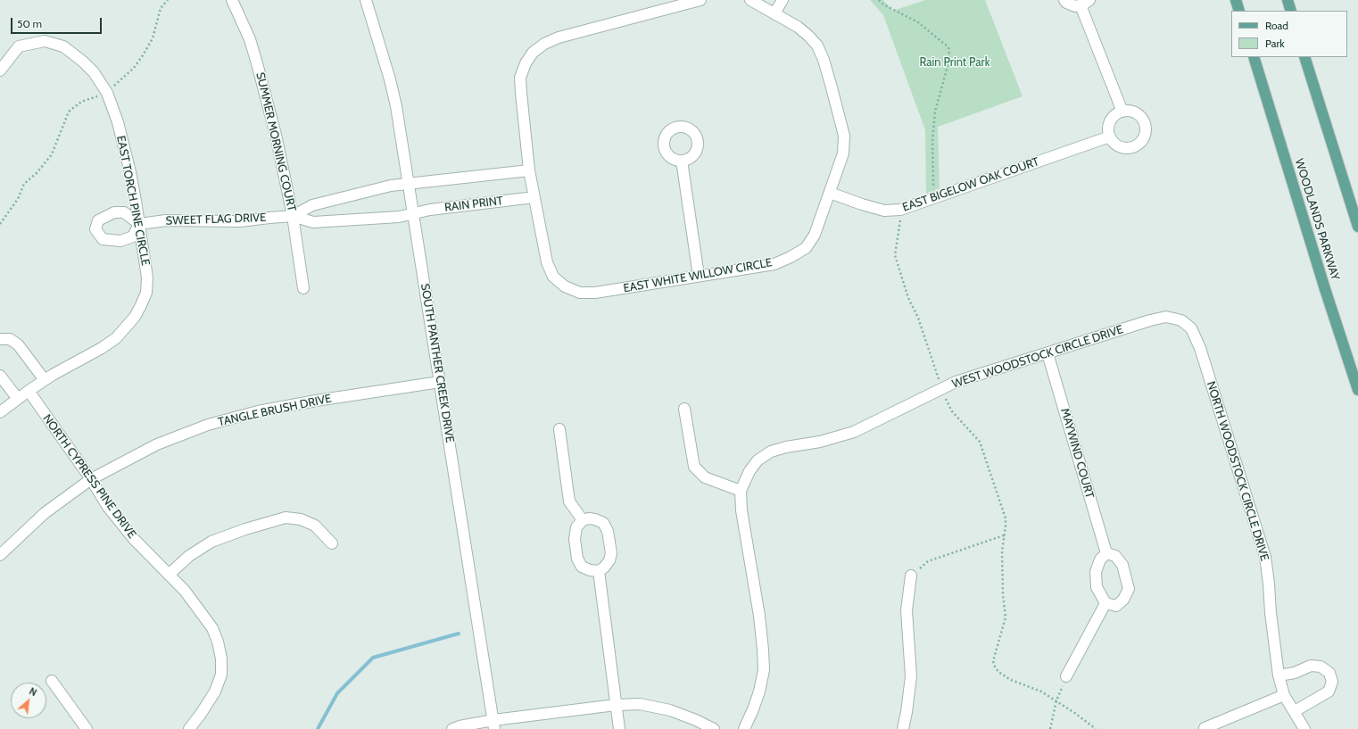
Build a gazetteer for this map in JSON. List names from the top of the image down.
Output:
{
  "streets": {
    "main road": ["WOODLANDS PARKWAY"],
    "street": [
      "SUMMER MORNING COURT",
      "EAST BIGELOW OAK COURT",
      "EAST TORCH PINE CIRCLE",
      "RAIN PRINT",
      "SWEET FLAG DRIVE",
      "EAST WHITE WILLOW CIRCLE",
      "WEST WOODSTOCK CIRCLE DRIVE",
      "SOUTH PANTHER CREEK DRIVE",
      "TANGLE BRUSH DRIVE",
      "MAYWIND COURT",
      "NORTH WOODSTOCK CIRCLE DRIVE",
      "NORTH CYPRESS PINE DRIVE"
    ]
  },
  "crossings": [
    ["SUMMER MORNING COURT", "SWEET FLAG DRIVE"],
    ["EAST BIGELOW OAK COURT", "EAST WHITE WILLOW CIRCLE"],
    ["EAST TORCH PINE CIRCLE", "SWEET FLAG DRIVE"],
    ["EAST TORCH PINE CIRCLE", "NORTH CYPRESS PINE DRIVE"],
    ["RAIN PRINT", "SWEET FLAG DRIVE"],
    ["RAIN PRINT", "EAST WHITE WILLOW CIRCLE"],
    ["RAIN PRINT", "SOUTH PANTHER CREEK DRIVE"],
    ["SWEET FLAG DRIVE", "SOUTH PANTHER CREEK DRIVE"],
    ["WEST WOODSTOCK CIRCLE DRIVE", "MAYWIND COURT"],
    ["WEST WOODSTOCK CIRCLE DRIVE", "NORTH WOODSTOCK CIRCLE DRIVE"],
    ["SOUTH PANTHER CREEK DRIVE", "TANGLE BRUSH DRIVE"],
    ["TANGLE BRUSH DRIVE", "NORTH CYPRESS PINE DRIVE"]
  ],
  "parks": ["Rain Print Park"],
  "legend": ["Road", "Park"],
  "scale_bar": "50 m",
  "north": "top right"
}
